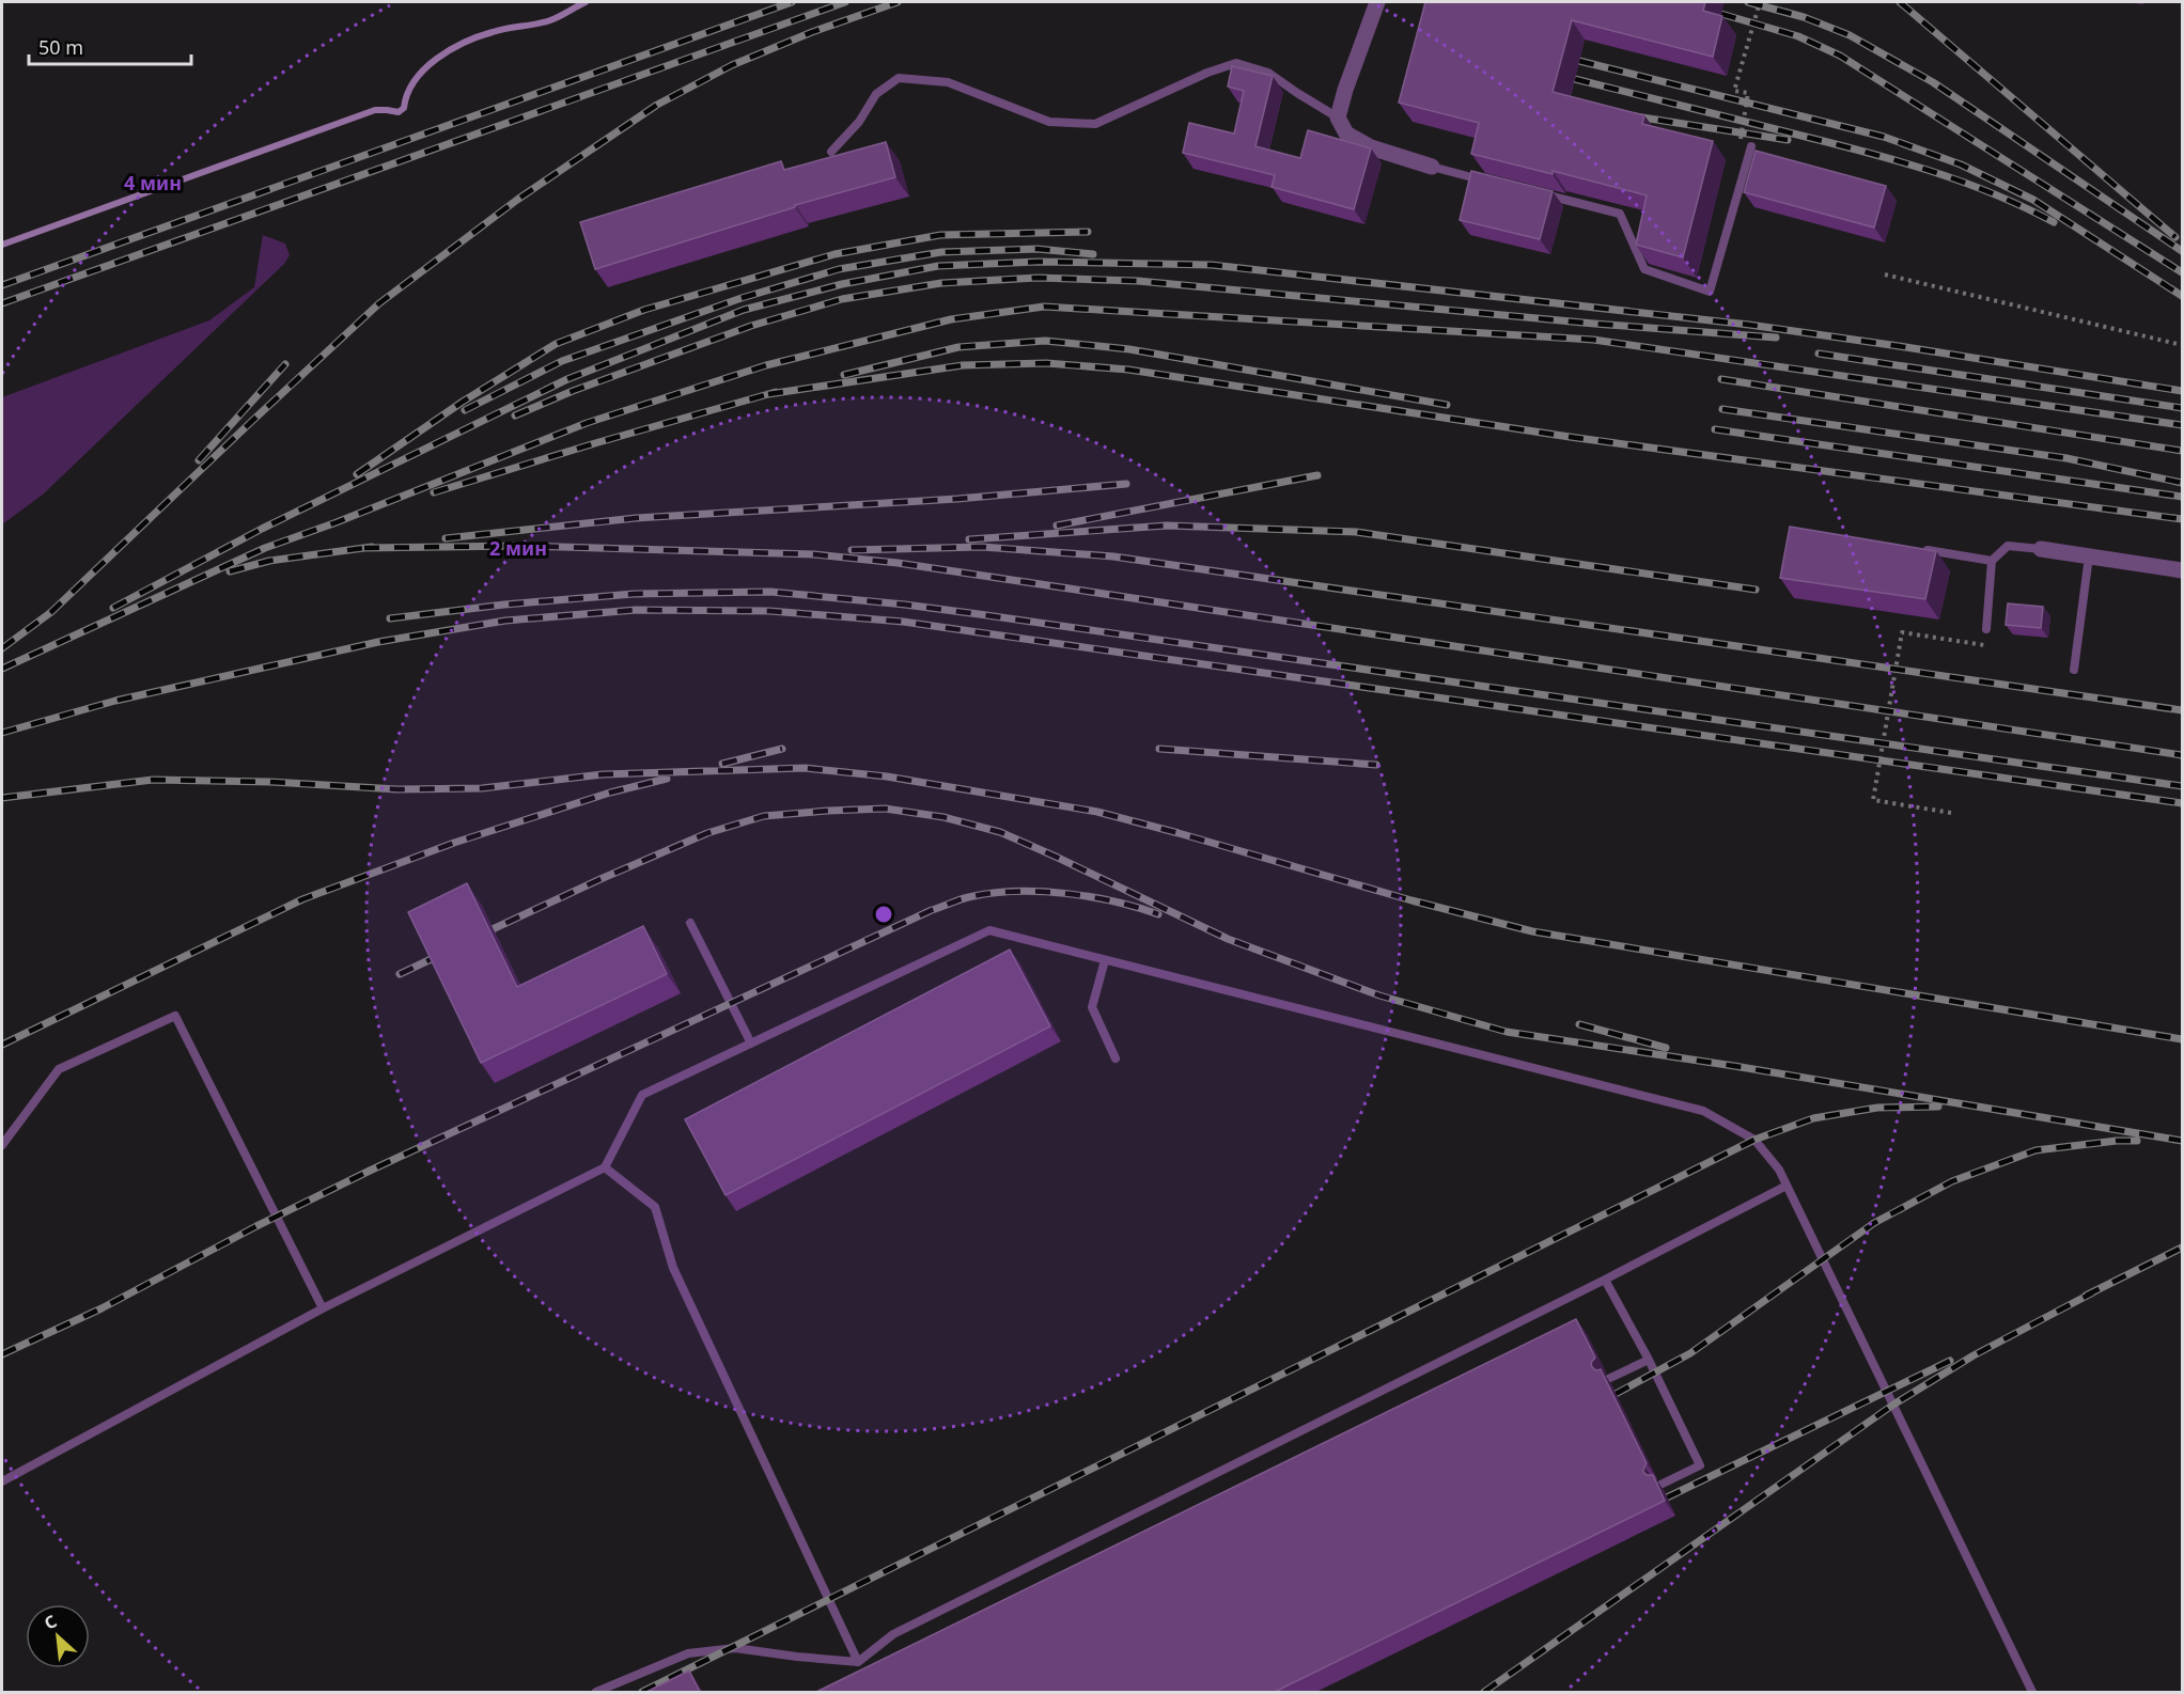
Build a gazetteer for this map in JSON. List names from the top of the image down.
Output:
{
  "scale_bar": "50 m",
  "north": "top left",
  "rings": ["4 мин", "2 мин"]
}
